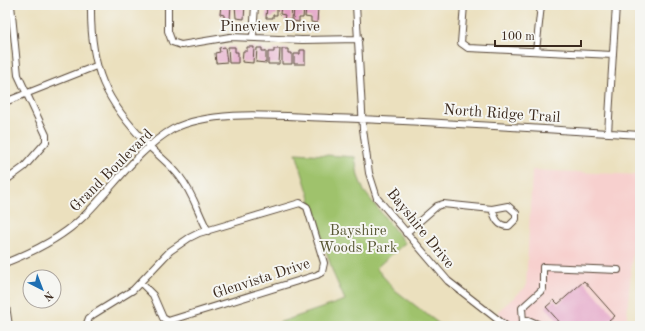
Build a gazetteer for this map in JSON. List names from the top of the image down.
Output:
{
  "streets": {
    "street": [
      "Pineview Drive",
      "North Ridge Trail",
      "Grand Boulevard",
      "Bayshire Drive",
      "Glenvista Drive"
    ]
  },
  "crossings": [
    ["Pineview Drive", "Bayshire Drive"],
    ["North Ridge Trail", "Grand Boulevard"],
    ["North Ridge Trail", "Bayshire Drive"],
    ["Grand Boulevard", "Bayshire Drive"]
  ],
  "parks": ["Bayshire Woods Park"],
  "scale_bar": "100 m",
  "north": "bottom right"
}
